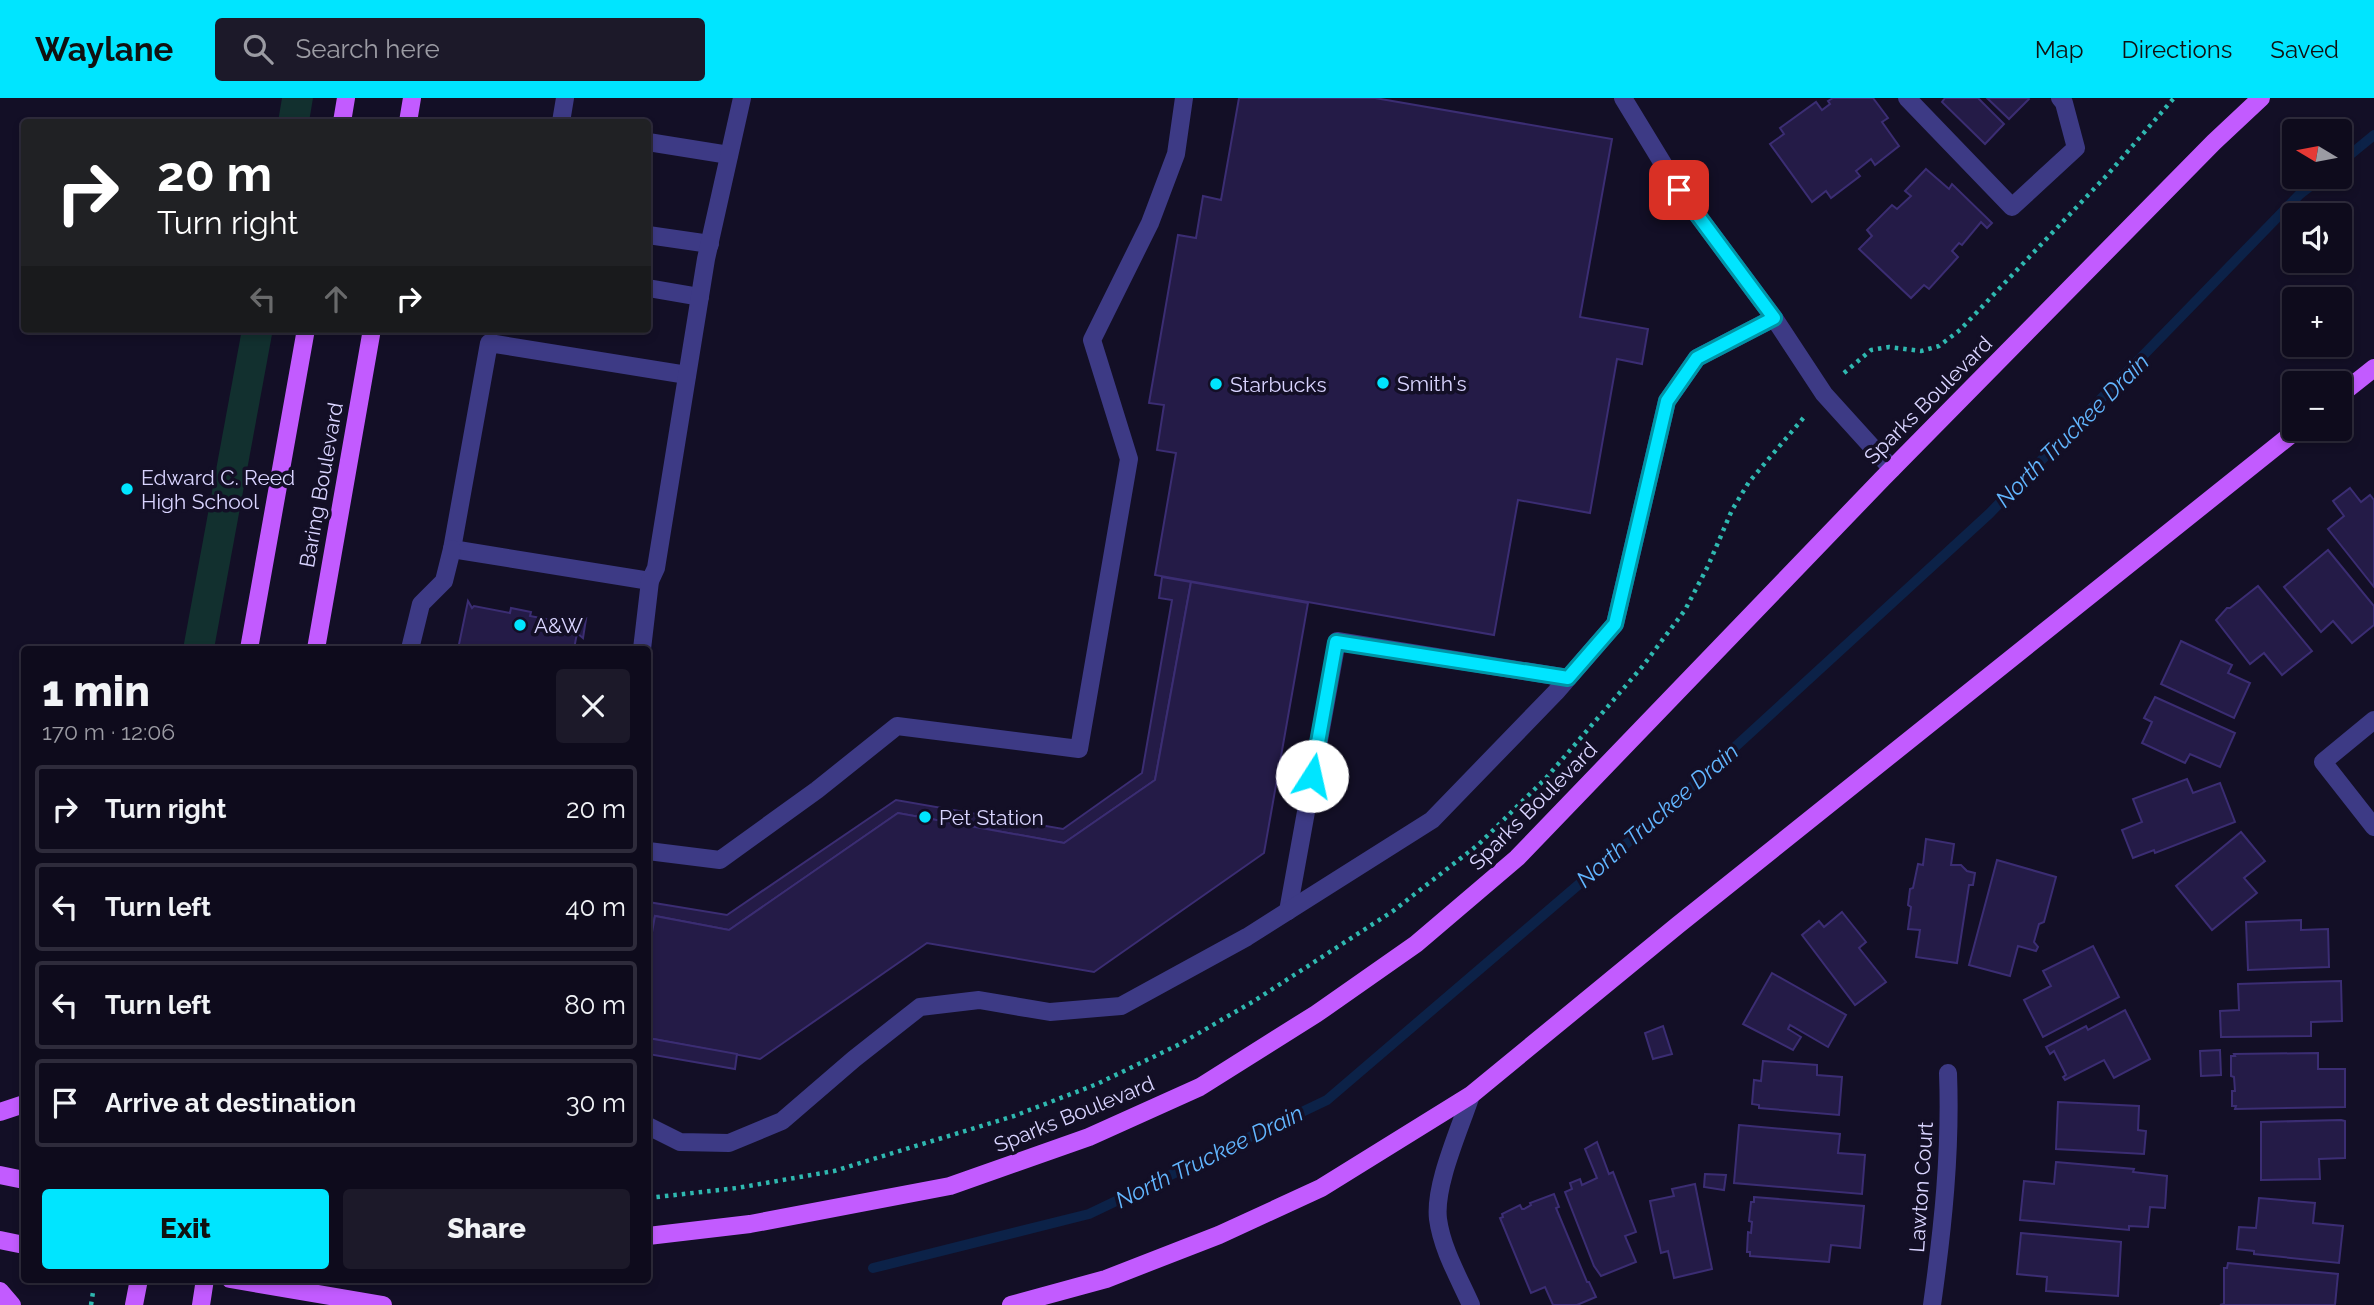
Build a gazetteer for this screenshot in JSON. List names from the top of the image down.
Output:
{
  "streets": {
    "main road": ["Sparks Boulevard", "Baring Boulevard"],
    "street": ["Lawton Court"]
  },
  "water": ["North Truckee Drain"],
  "places": [
    "Smith's",
    "Starbucks",
    "Edward C. Reed High School",
    "A&W",
    "Pet Station"
  ],
  "north": "left",
  "page": {
    "header": "Waylane",
    "search": "Search here",
    "nav": ["Map", "Directions", "Saved"],
    "map_buttons": ["+", "−"],
    "turn": ["20 m", "Turn right"],
    "heading": ["1 min", "170 m · 12:06"],
    "list": [
      {
        "name": "Turn right",
        "value": "20 m"
      },
      {
        "name": "Turn left",
        "value": "40 m"
      },
      {
        "name": "Turn left",
        "value": "80 m"
      },
      {
        "name": "Arrive at destination",
        "value": "30 m"
      }
    ],
    "buttons": ["Exit", "Share"]
  }
}
